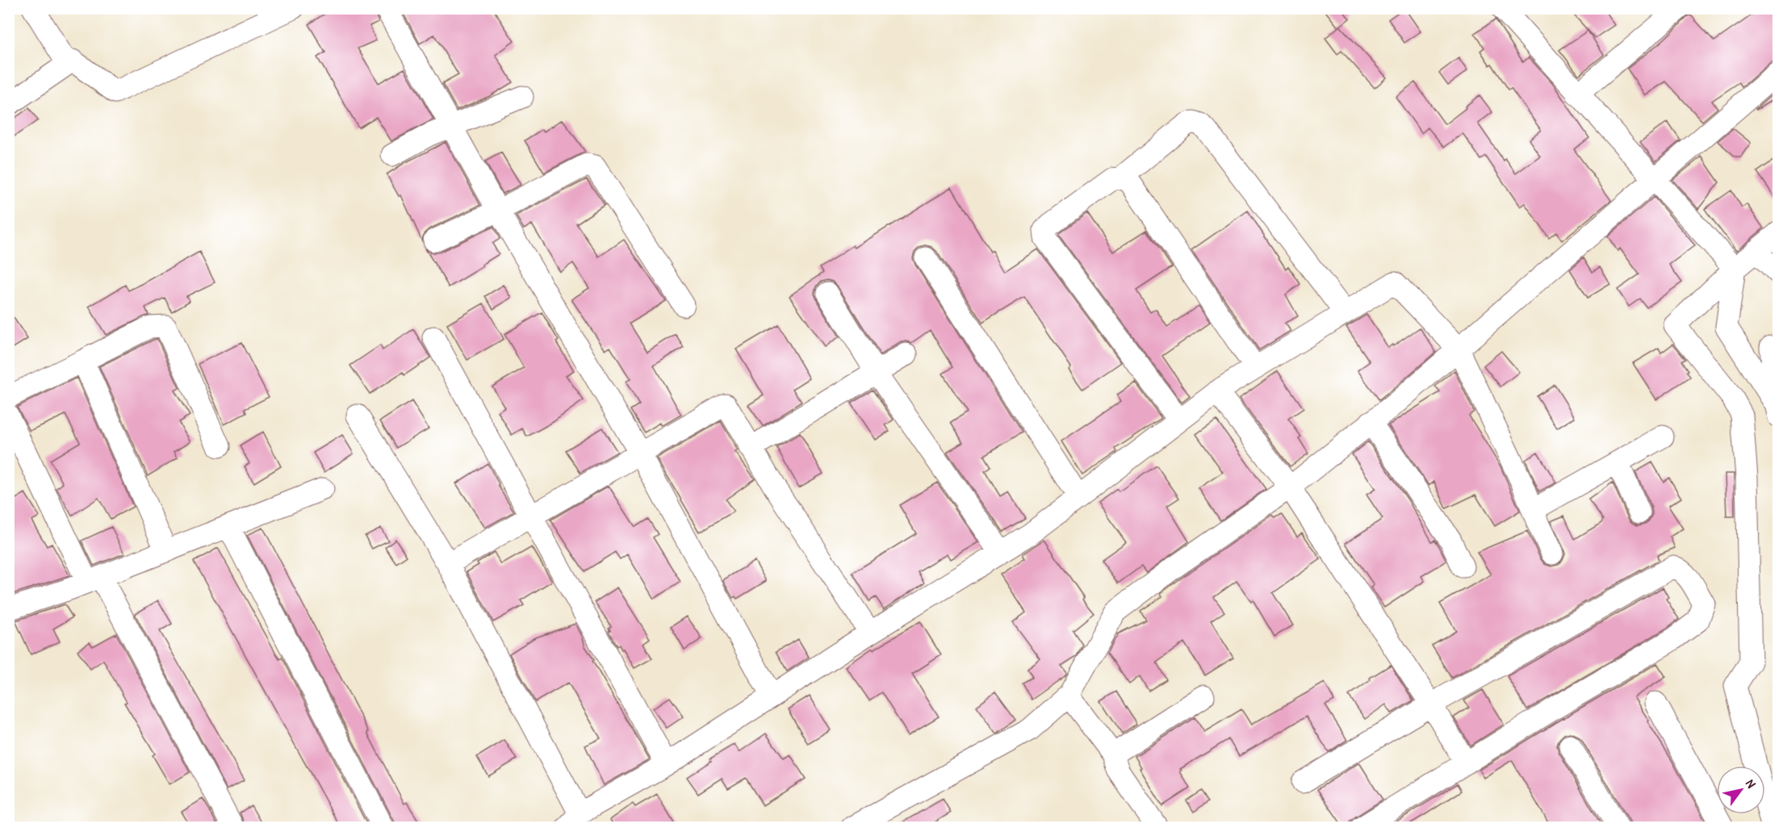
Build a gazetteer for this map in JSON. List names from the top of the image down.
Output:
{
  "north": "top right"
}
